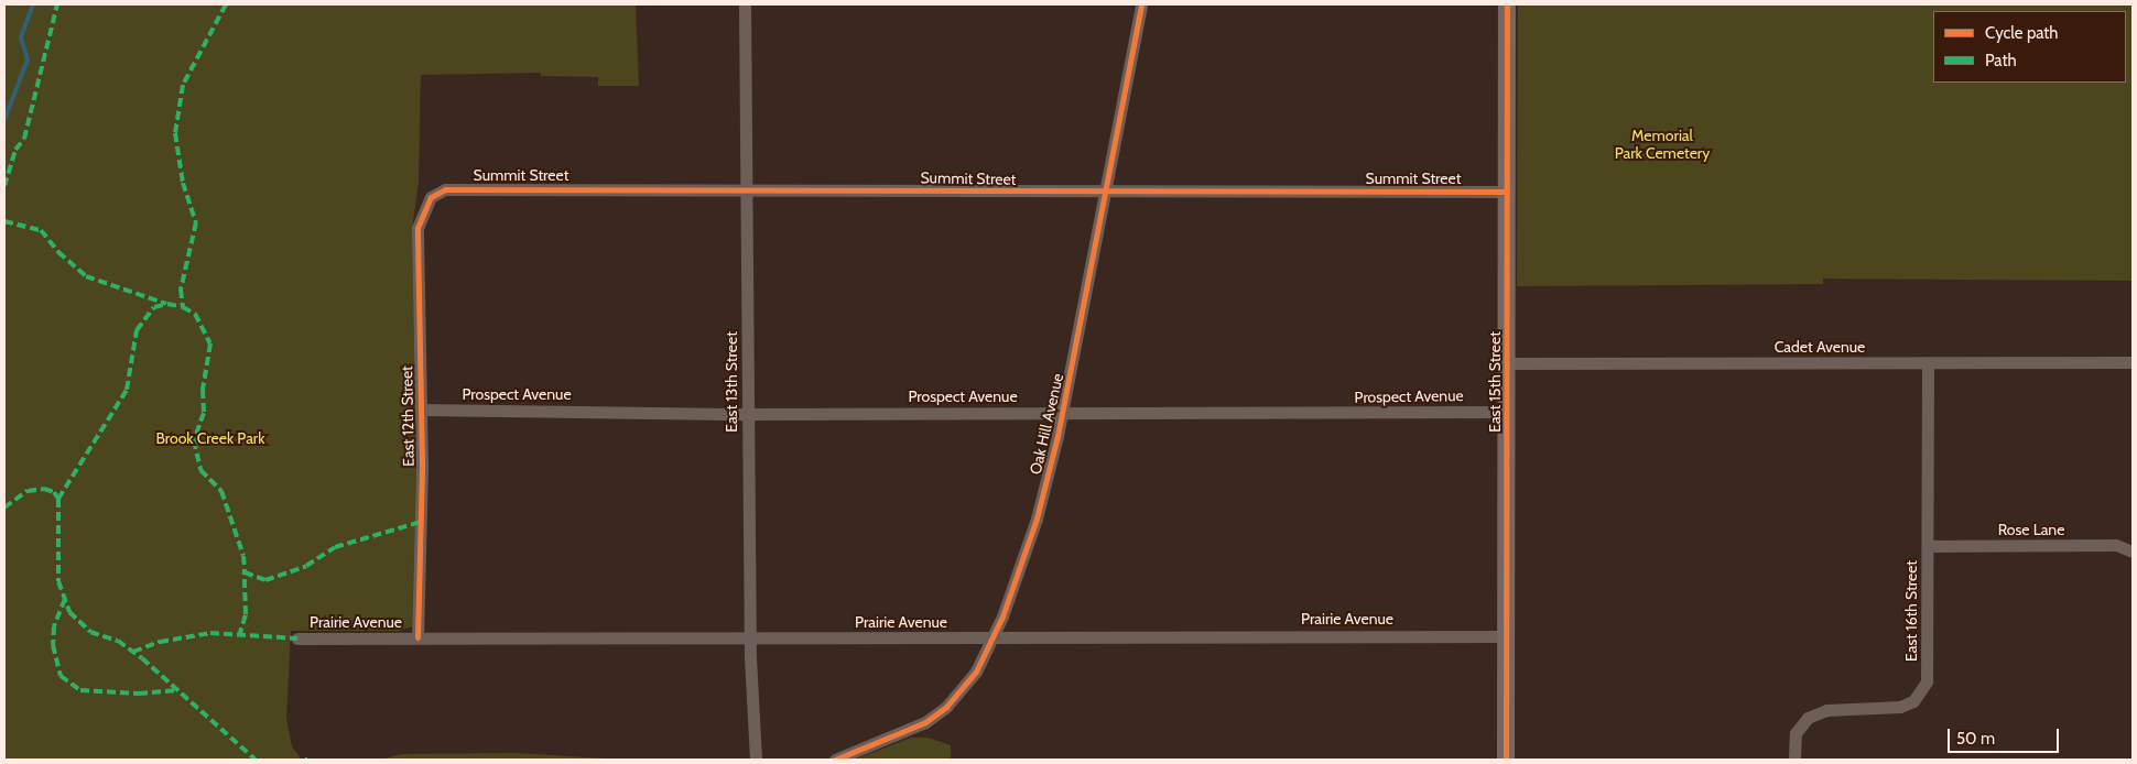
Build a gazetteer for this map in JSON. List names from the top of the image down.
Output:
{
  "streets": {
    "main road": ["East 15th Street"],
    "street": [
      "Summit Street",
      "Cadet Avenue",
      "East 13th Street",
      "Prospect Avenue",
      "East 12th Street",
      "Oak Hill Avenue",
      "Rose Lane",
      "East 16th Street",
      "Prairie Avenue"
    ]
  },
  "crossings": [
    ["Summit Street", "East 13th Street"],
    ["Summit Street", "East 15th Street"],
    ["Summit Street", "East 12th Street"],
    ["Summit Street", "Oak Hill Avenue"],
    ["Cadet Avenue", "East 15th Street"],
    ["Cadet Avenue", "East 16th Street"],
    ["East 13th Street", "Prospect Avenue"],
    ["East 13th Street", "Prairie Avenue"],
    ["East 15th Street", "Prospect Avenue"],
    ["East 15th Street", "Prairie Avenue"],
    ["Prospect Avenue", "East 12th Street"],
    ["Prospect Avenue", "Oak Hill Avenue"],
    ["East 12th Street", "Prairie Avenue"],
    ["Oak Hill Avenue", "Prairie Avenue"],
    ["Rose Lane", "East 16th Street"]
  ],
  "parks": ["Memorial Park Cemetery", "Brook Creek Park"],
  "legend": ["Cycle path", "Path"],
  "scale_bar": "50 m"
}
